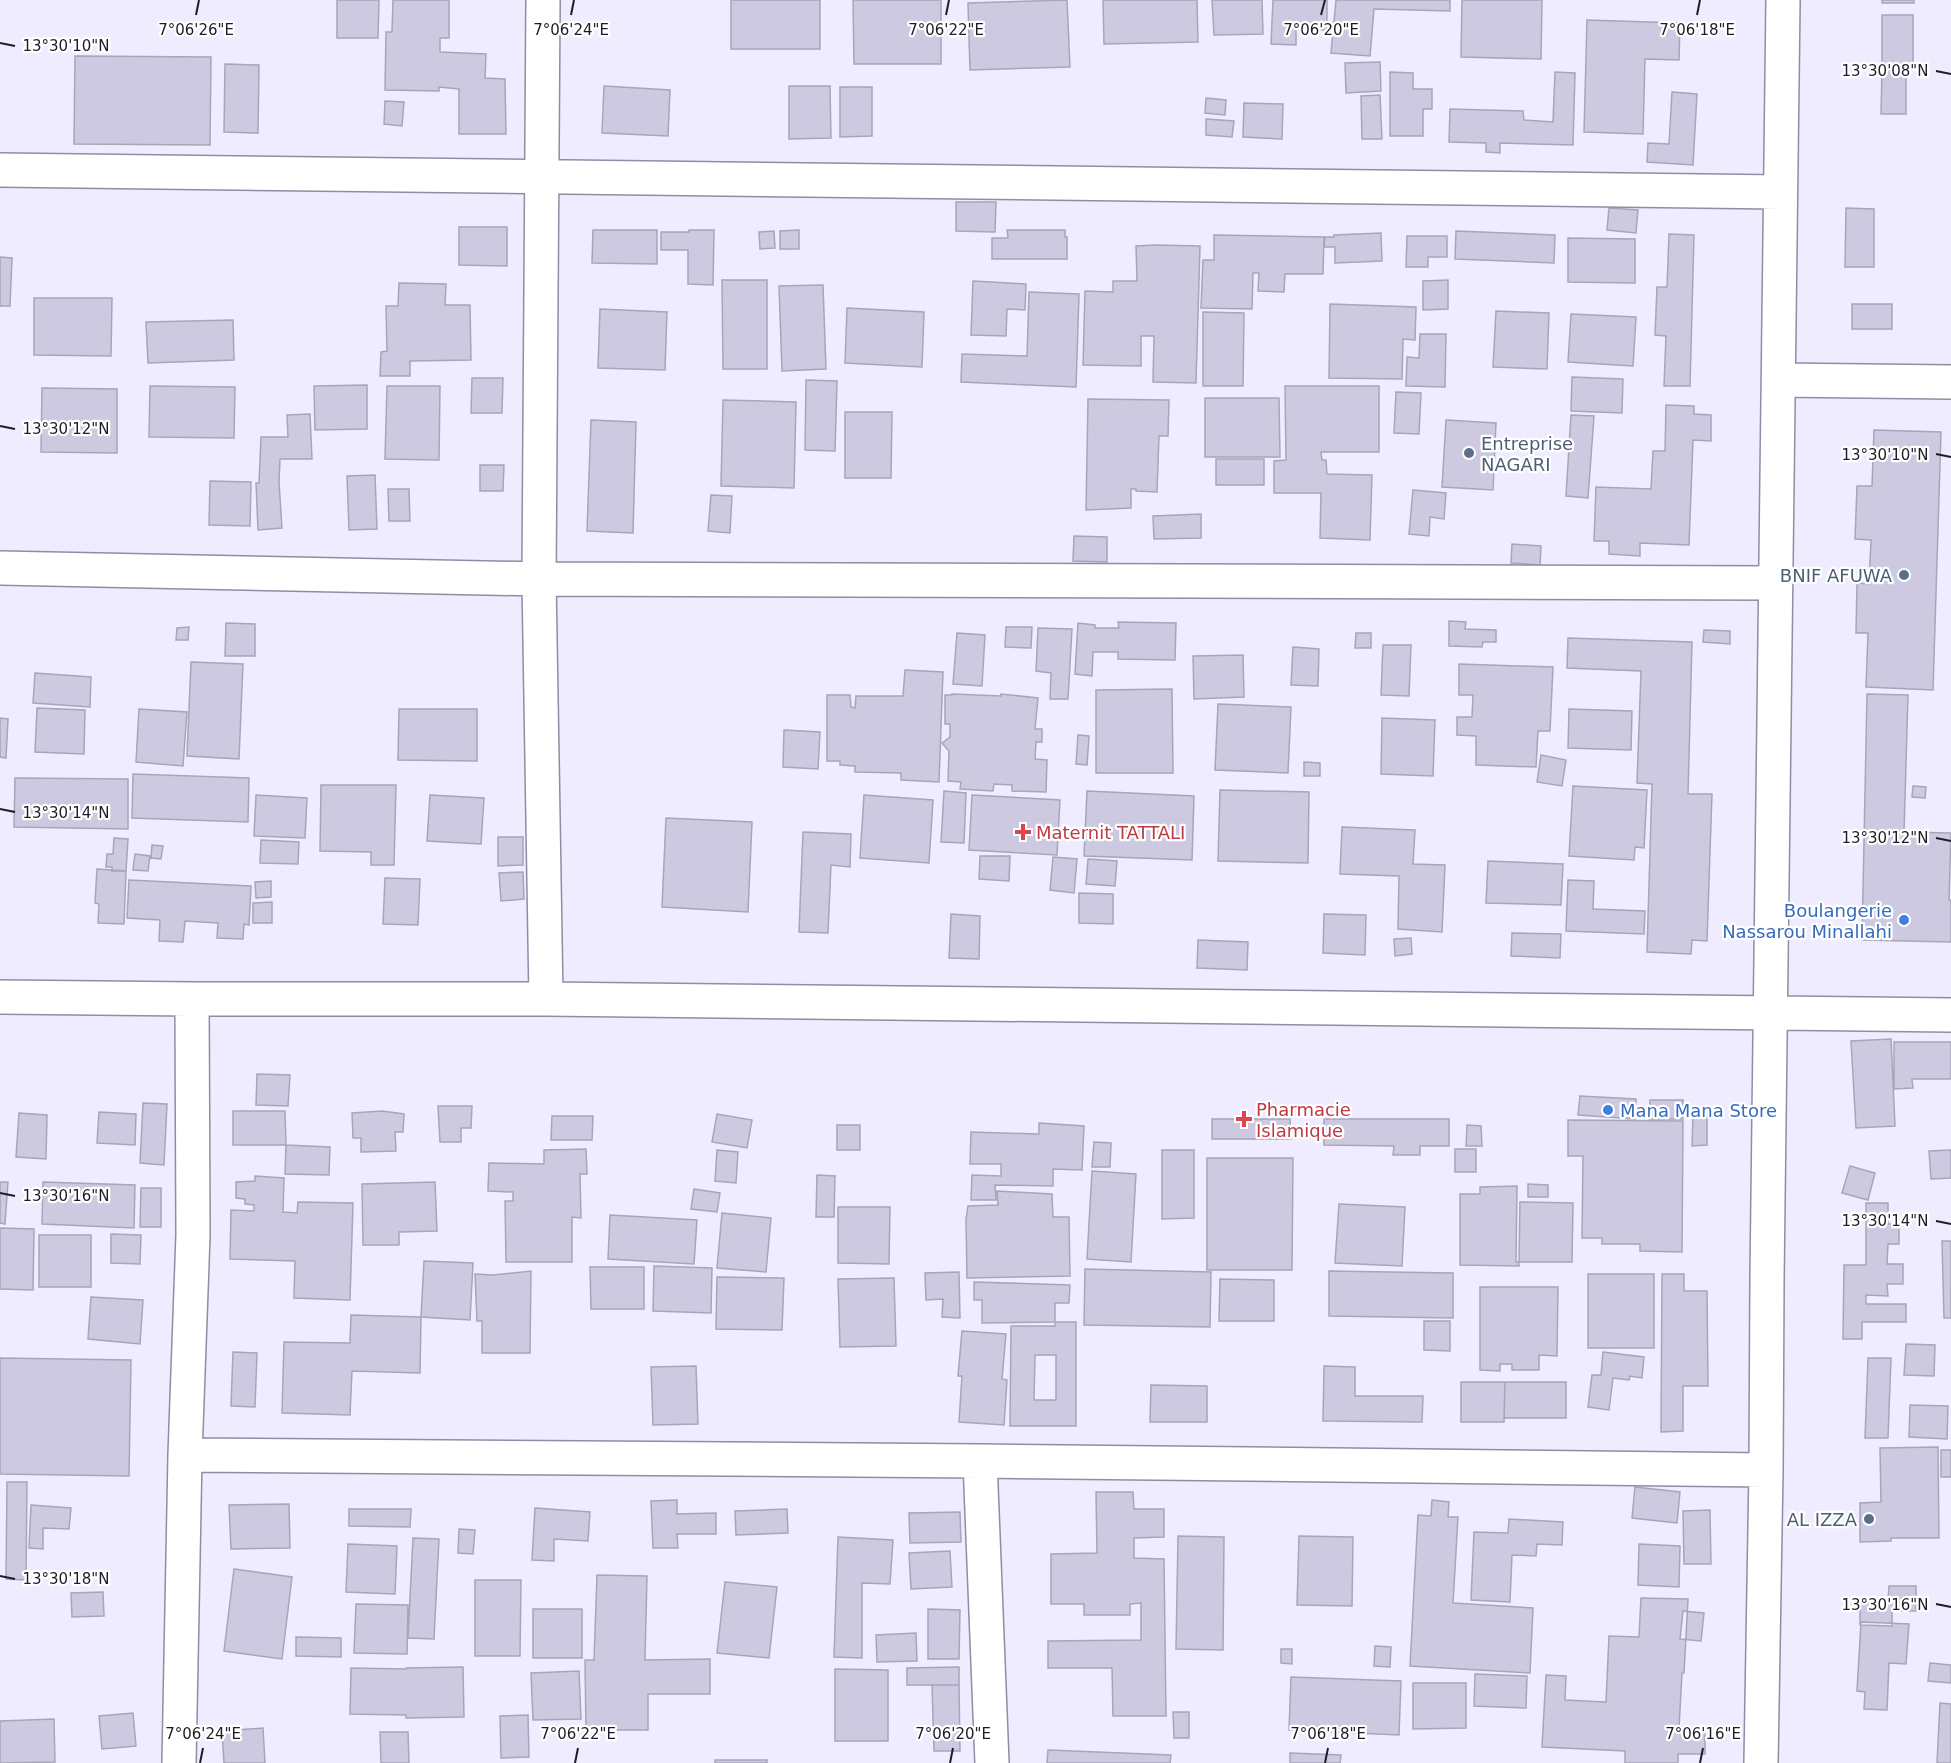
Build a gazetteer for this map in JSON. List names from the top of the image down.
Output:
{
  "places": {
    "other": [
      "Entreprise NAGARI",
      "BNIF AFUWA",
      "Boulangerie Nassarou Minallahi",
      "Mana Mana Store",
      "AL IZZA"
    ],
    "health": ["Maternit TATTALI", "Pharmacie Islamique"]
  },
  "coordinates": [
    "7°06'26\"E",
    "7°06'24\"E",
    "7°06'22\"E",
    "7°06'20\"E",
    "7°06'18\"E",
    "13°30'10\"N",
    "13°30'08\"N",
    "13°30'12\"N",
    "13°30'14\"N",
    "13°30'16\"N",
    "13°30'18\"N",
    "7°06'16\"E"
  ]
}
